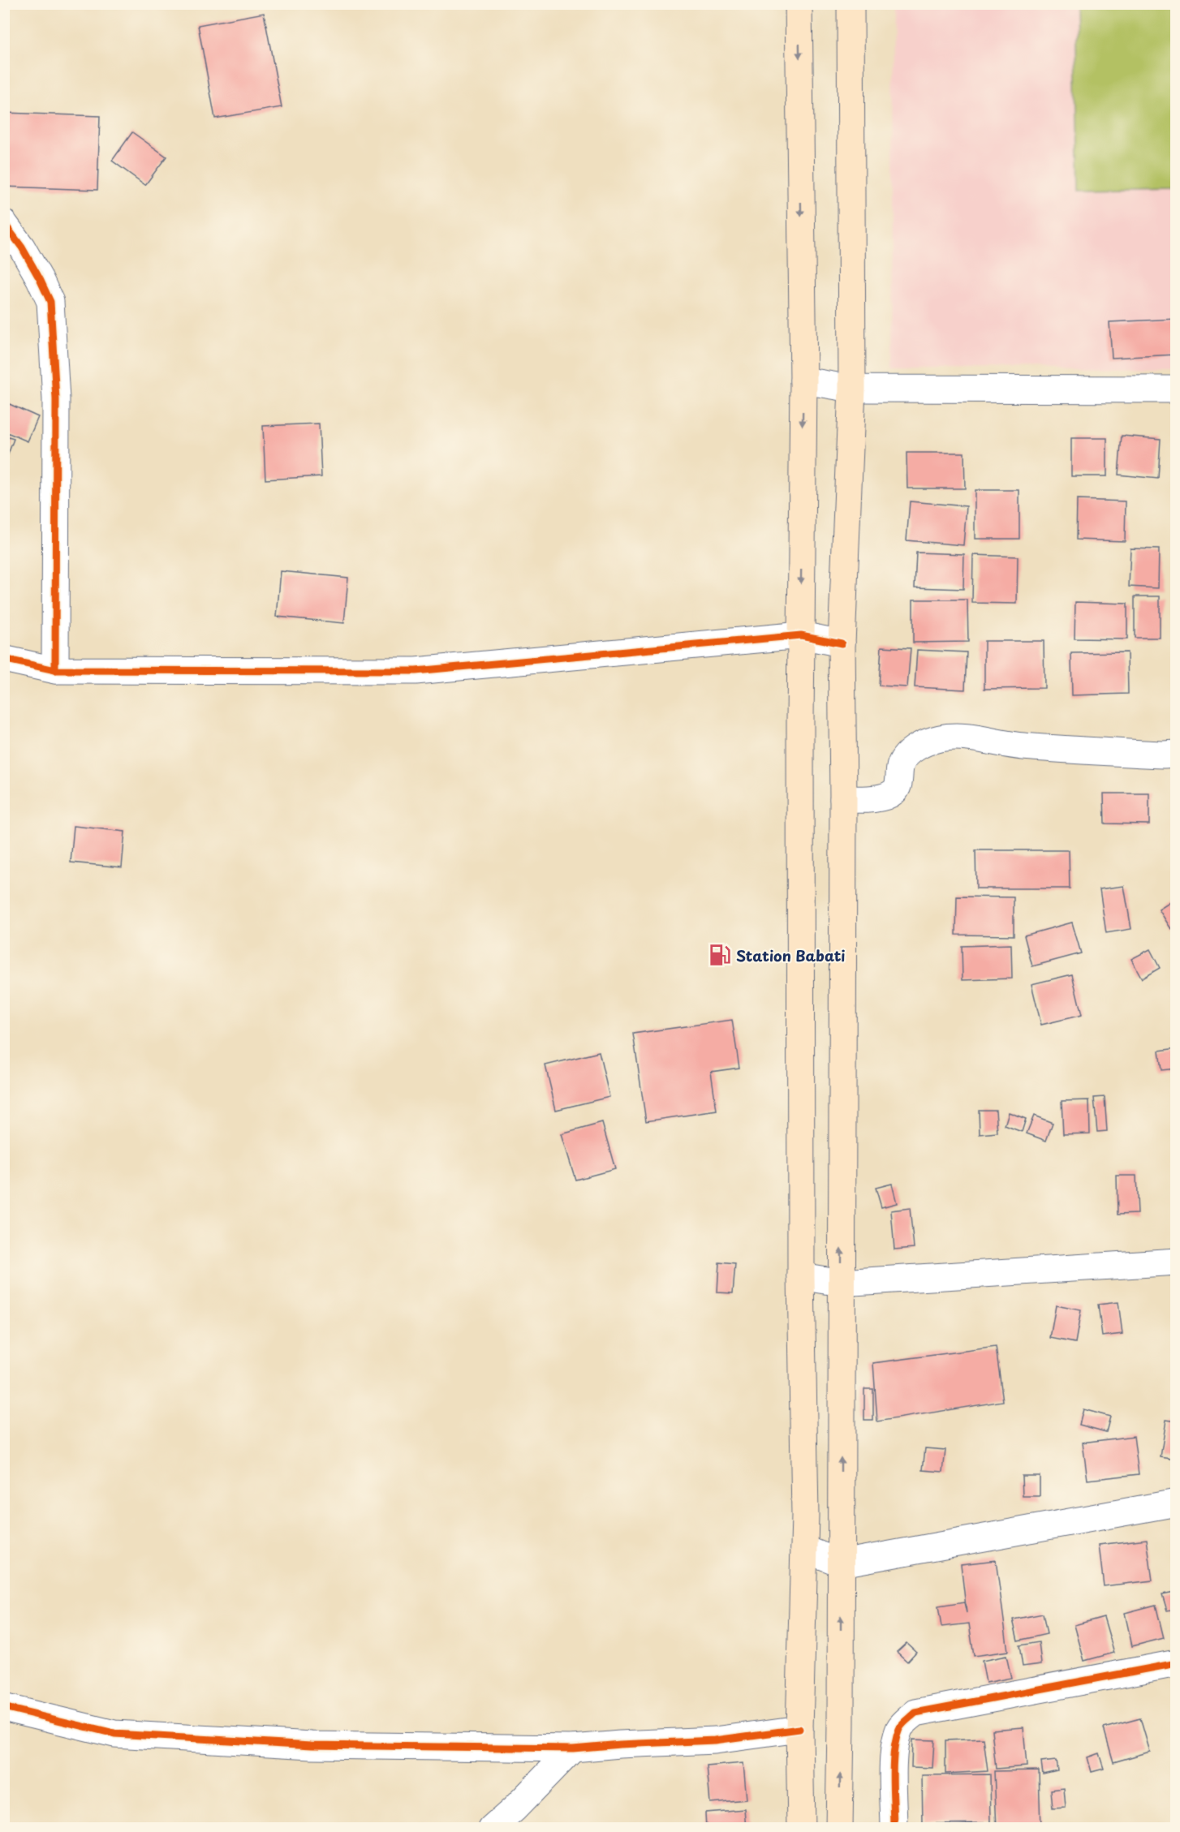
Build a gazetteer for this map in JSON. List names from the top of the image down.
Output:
{
  "places": {
    "fuel station": ["Station Babati"]
  }
}
